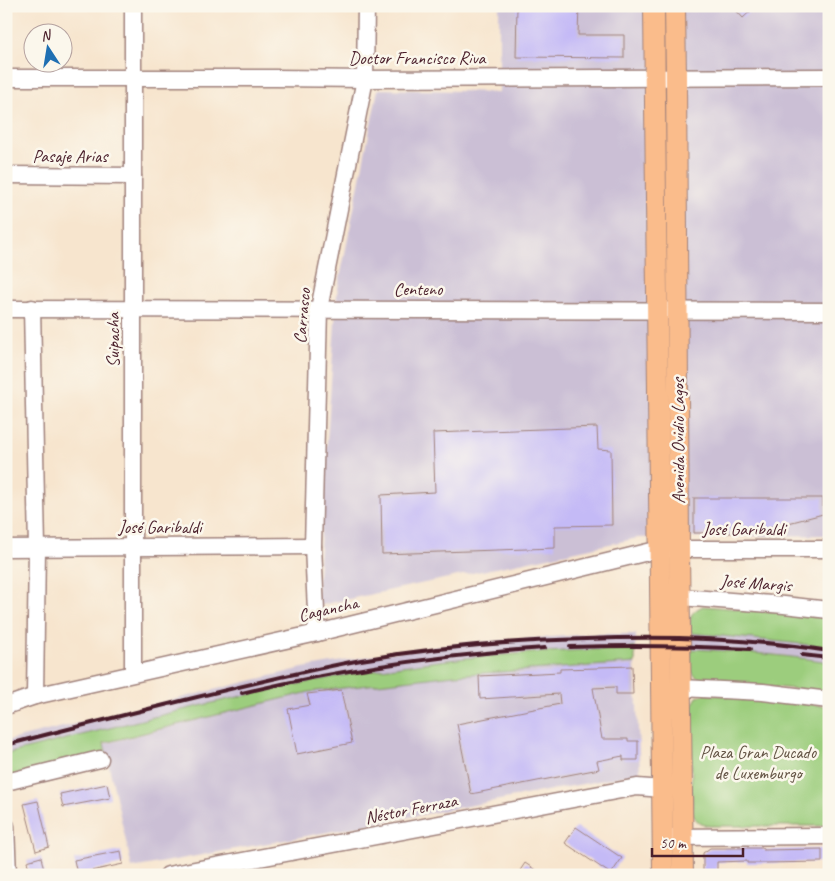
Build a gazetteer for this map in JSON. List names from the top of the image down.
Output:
{
  "streets": {
    "main road": ["Avenida Ovidio Lagos"],
    "street": [
      "Doctor Francisco Riva",
      "Pasaje Arias",
      "Centeno",
      "Carrasco",
      "Suipacha",
      "José Garibaldi",
      "José Margis",
      "Cagancha",
      "Néstor Ferraza"
    ]
  },
  "crossings": [
    ["Doctor Francisco Riva", "Carrasco"],
    ["Doctor Francisco Riva", "Suipacha"],
    ["Doctor Francisco Riva", "Avenida Ovidio Lagos"],
    ["Pasaje Arias", "Suipacha"],
    ["Centeno", "Carrasco"],
    ["Centeno", "Suipacha"],
    ["Centeno", "Avenida Ovidio Lagos"],
    ["Carrasco", "José Garibaldi"],
    ["Carrasco", "Cagancha"],
    ["Suipacha", "José Garibaldi"],
    ["Suipacha", "Cagancha"],
    ["Avenida Ovidio Lagos", "José Garibaldi"],
    ["Avenida Ovidio Lagos", "José Margis"],
    ["Avenida Ovidio Lagos", "Cagancha"],
    ["Avenida Ovidio Lagos", "Néstor Ferraza"],
    ["José Garibaldi", "Cagancha"]
  ],
  "parks": ["Plaza Gran Ducado de Luxemburgo"],
  "scale_bar": "50 m",
  "north": "top"
}
